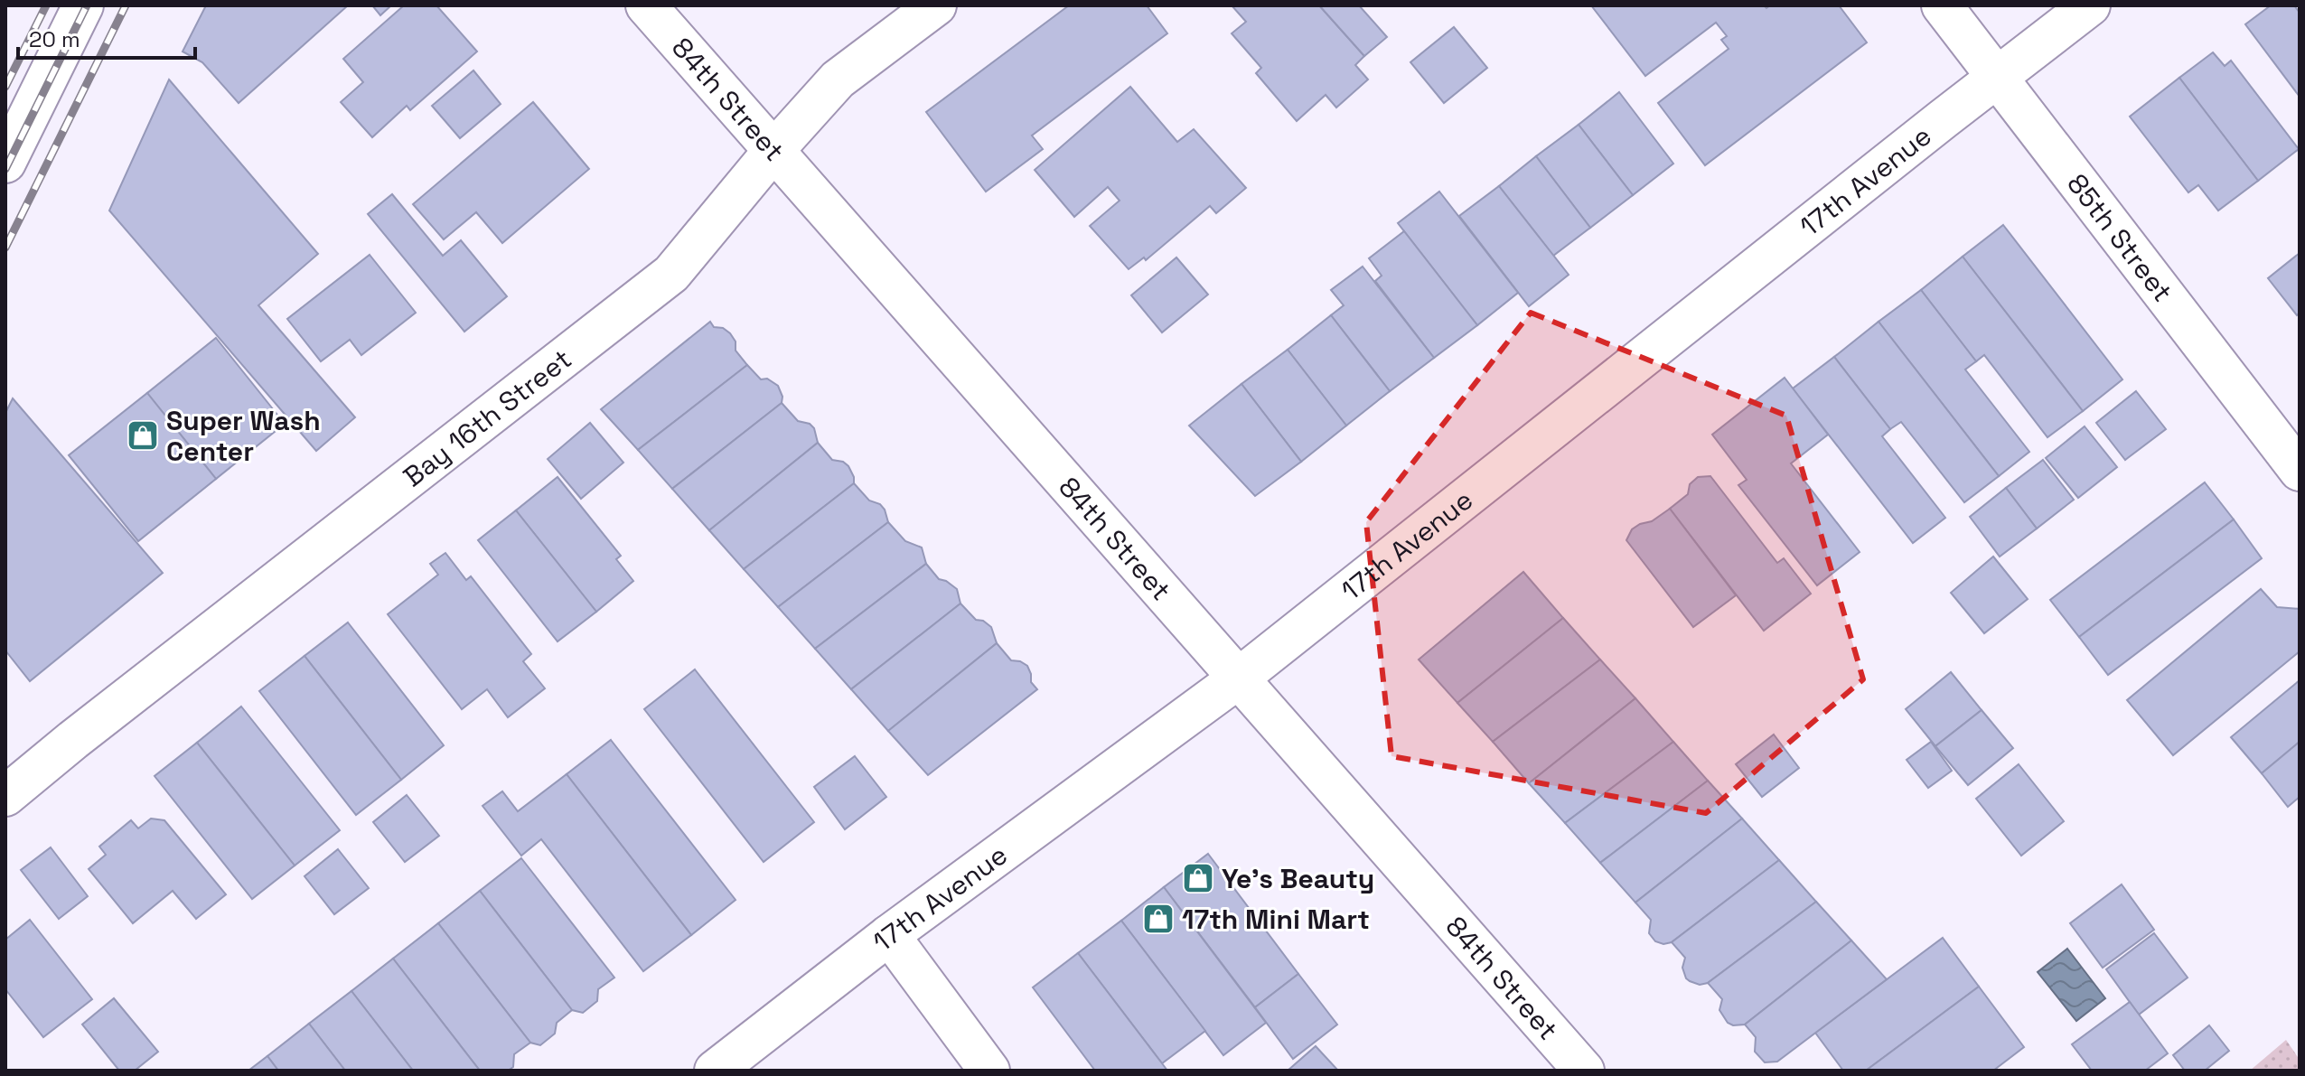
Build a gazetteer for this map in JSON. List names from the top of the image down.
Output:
{
  "streets": {
    "street": [
      "84th Street",
      "17th Avenue",
      "85th Street",
      "Bay 16th Street"
    ]
  },
  "crossings": [
    ["84th Street", "17th Avenue"],
    ["84th Street", "Bay 16th Street"],
    ["17th Avenue", "85th Street"]
  ],
  "places": {
    "shop": ["Super Wash Center", "Ye's Beauty", "17th Mini Mart"]
  },
  "scale_bar": "20 m"
}
